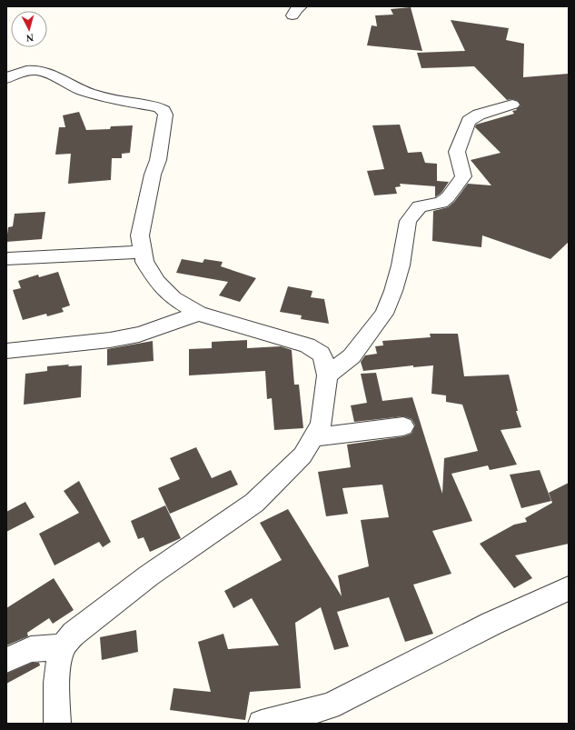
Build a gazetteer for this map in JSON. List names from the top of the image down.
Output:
{
  "north": "bottom"
}
